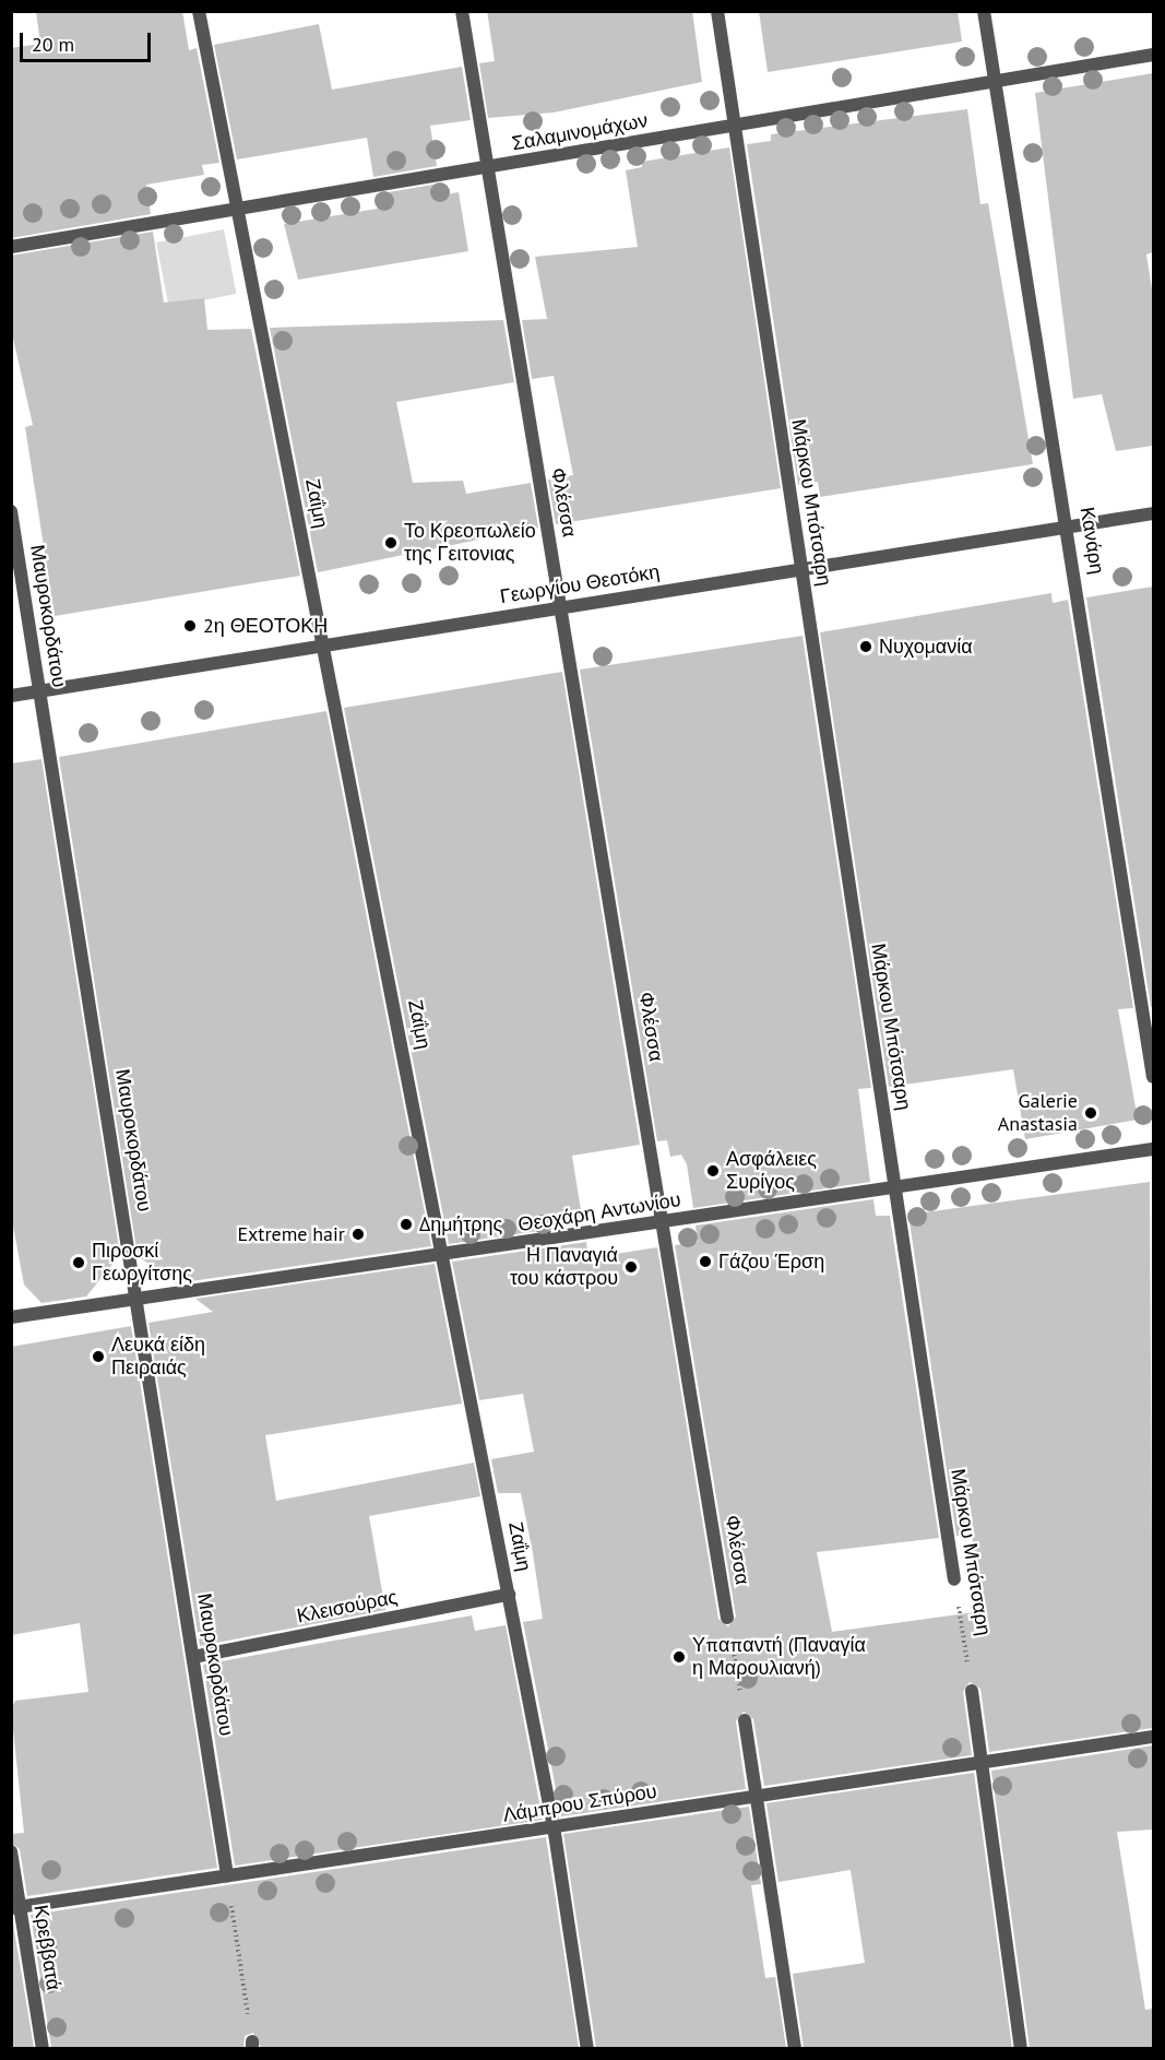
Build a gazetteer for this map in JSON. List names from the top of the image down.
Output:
{
  "streets": {
    "street": [
      "Σαλαμινομάχων",
      "Φλέσσα",
      "Μάρκου Μπότσαρη",
      "Ζαΐμη",
      "Κανάρη",
      "Γεωργίου Θεοτόκη",
      "Μαυροκορδάτου",
      "Θεοχάρη Αντωνίου",
      "Κλεισούρας",
      "Λάμπρου Σπύρου",
      "Κρεββατά"
    ]
  },
  "crossings": [
    ["Σαλαμινομάχων", "Φλέσσα"],
    ["Σαλαμινομάχων", "Μάρκου Μπότσαρη"],
    ["Σαλαμινομάχων", "Ζαΐμη"],
    ["Σαλαμινομάχων", "Κανάρη"],
    ["Φλέσσα", "Γεωργίου Θεοτόκη"],
    ["Φλέσσα", "Θεοχάρη Αντωνίου"],
    ["Μάρκου Μπότσαρη", "Γεωργίου Θεοτόκη"],
    ["Μάρκου Μπότσαρη", "Θεοχάρη Αντωνίου"],
    ["Ζαΐμη", "Γεωργίου Θεοτόκη"],
    ["Ζαΐμη", "Θεοχάρη Αντωνίου"],
    ["Ζαΐμη", "Κλεισούρας"],
    ["Ζαΐμη", "Λάμπρου Σπύρου"],
    ["Κανάρη", "Γεωργίου Θεοτόκη"],
    ["Γεωργίου Θεοτόκη", "Μαυροκορδάτου"],
    ["Μαυροκορδάτου", "Θεοχάρη Αντωνίου"],
    ["Μαυροκορδάτου", "Κλεισούρας"],
    ["Μαυροκορδάτου", "Λάμπρου Σπύρου"],
    ["Λάμπρου Σπύρου", "Κρεββατά"]
  ],
  "places": [
    "Το Κρεοπωλείο της Γειτονιας",
    "2η ΘΕΟΤΟΚΗ",
    "Νυχομανία",
    "Galerie Anastasia",
    "Ασφάλειες Συρίγος",
    "Δημήτρης",
    "Extreme hair",
    "Γάζου Έρση",
    "Πιροσκί Γεωργίτσης",
    "Η Παναγιά του κάστρου",
    "Λευκά είδη Πειραιάς",
    "Υπαπαντή (Παναγία η Μαρουλιανή)"
  ],
  "scale_bar": "20 m"
}
